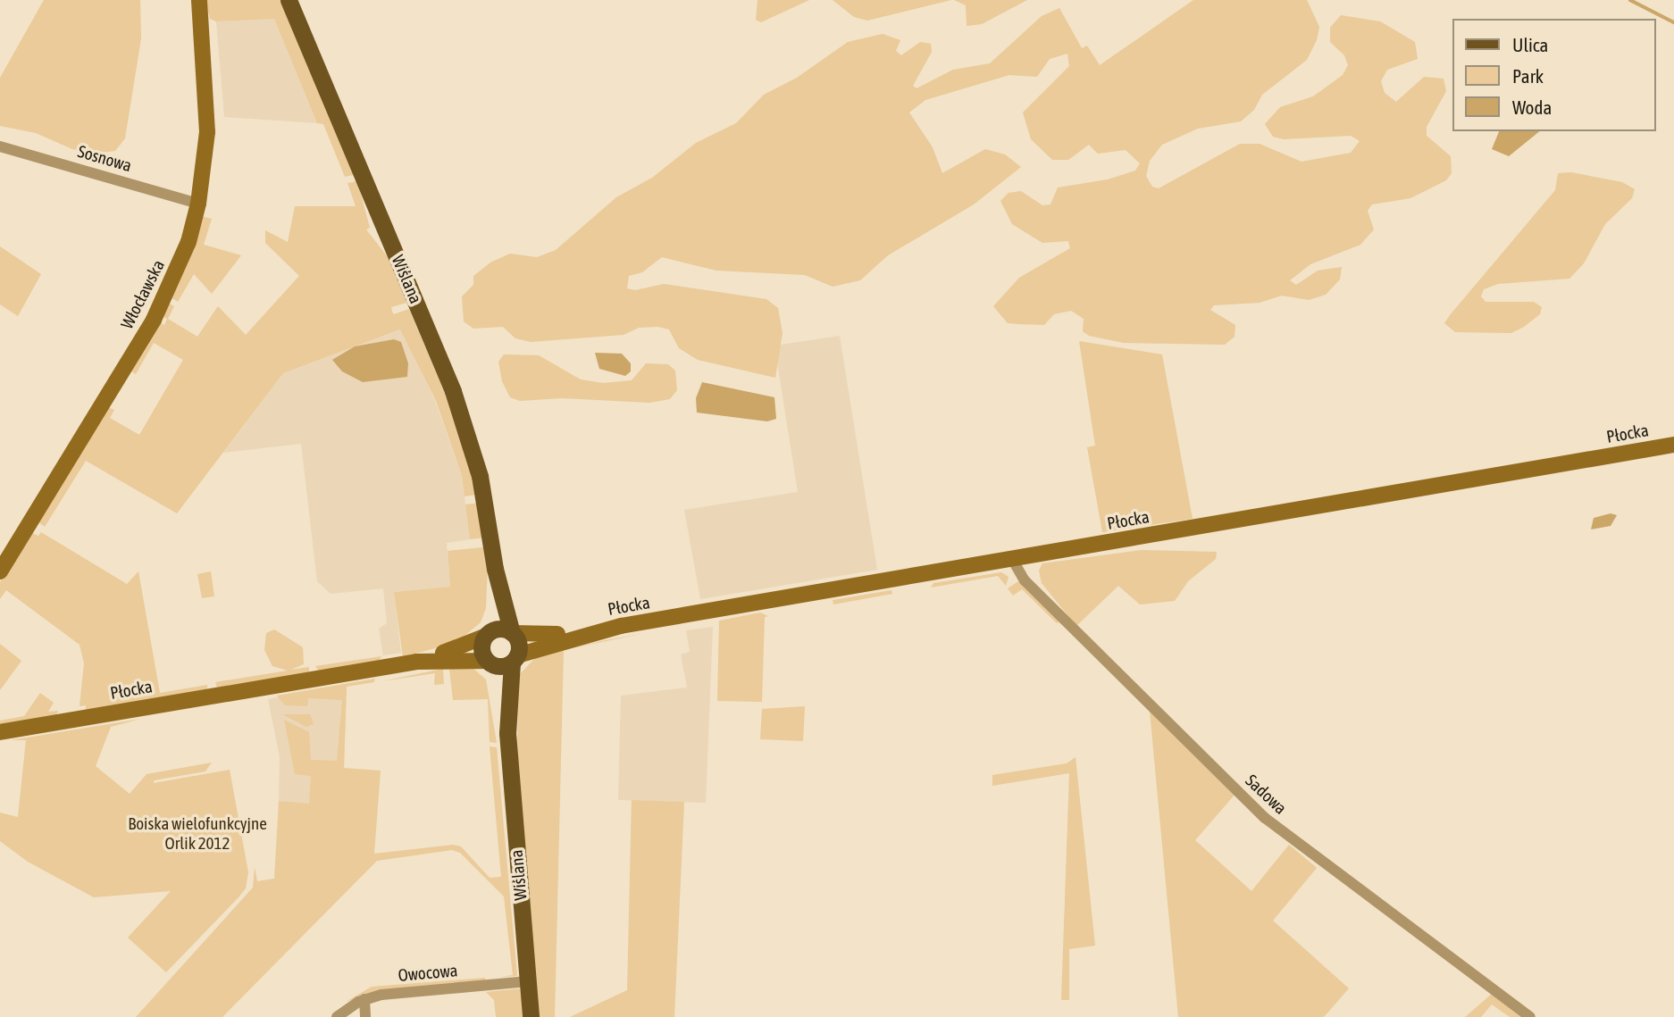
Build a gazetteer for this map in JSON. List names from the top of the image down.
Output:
{
  "streets": {
    "main road": ["Wiślana", "Włocławska", "Płocka"],
    "street": ["Sosnowa", "Sadowa", "Owocowa"]
  },
  "crossings": [
    ["Sosnowa", "Włocławska"],
    ["Wiślana", "Płocka"],
    ["Wiślana", "Owocowa"],
    ["Płocka", "Sadowa"]
  ],
  "parks": ["Boiska wielofunkcyjne Orlik 2012"],
  "legend": ["Ulica", "Park", "Woda"]
}
